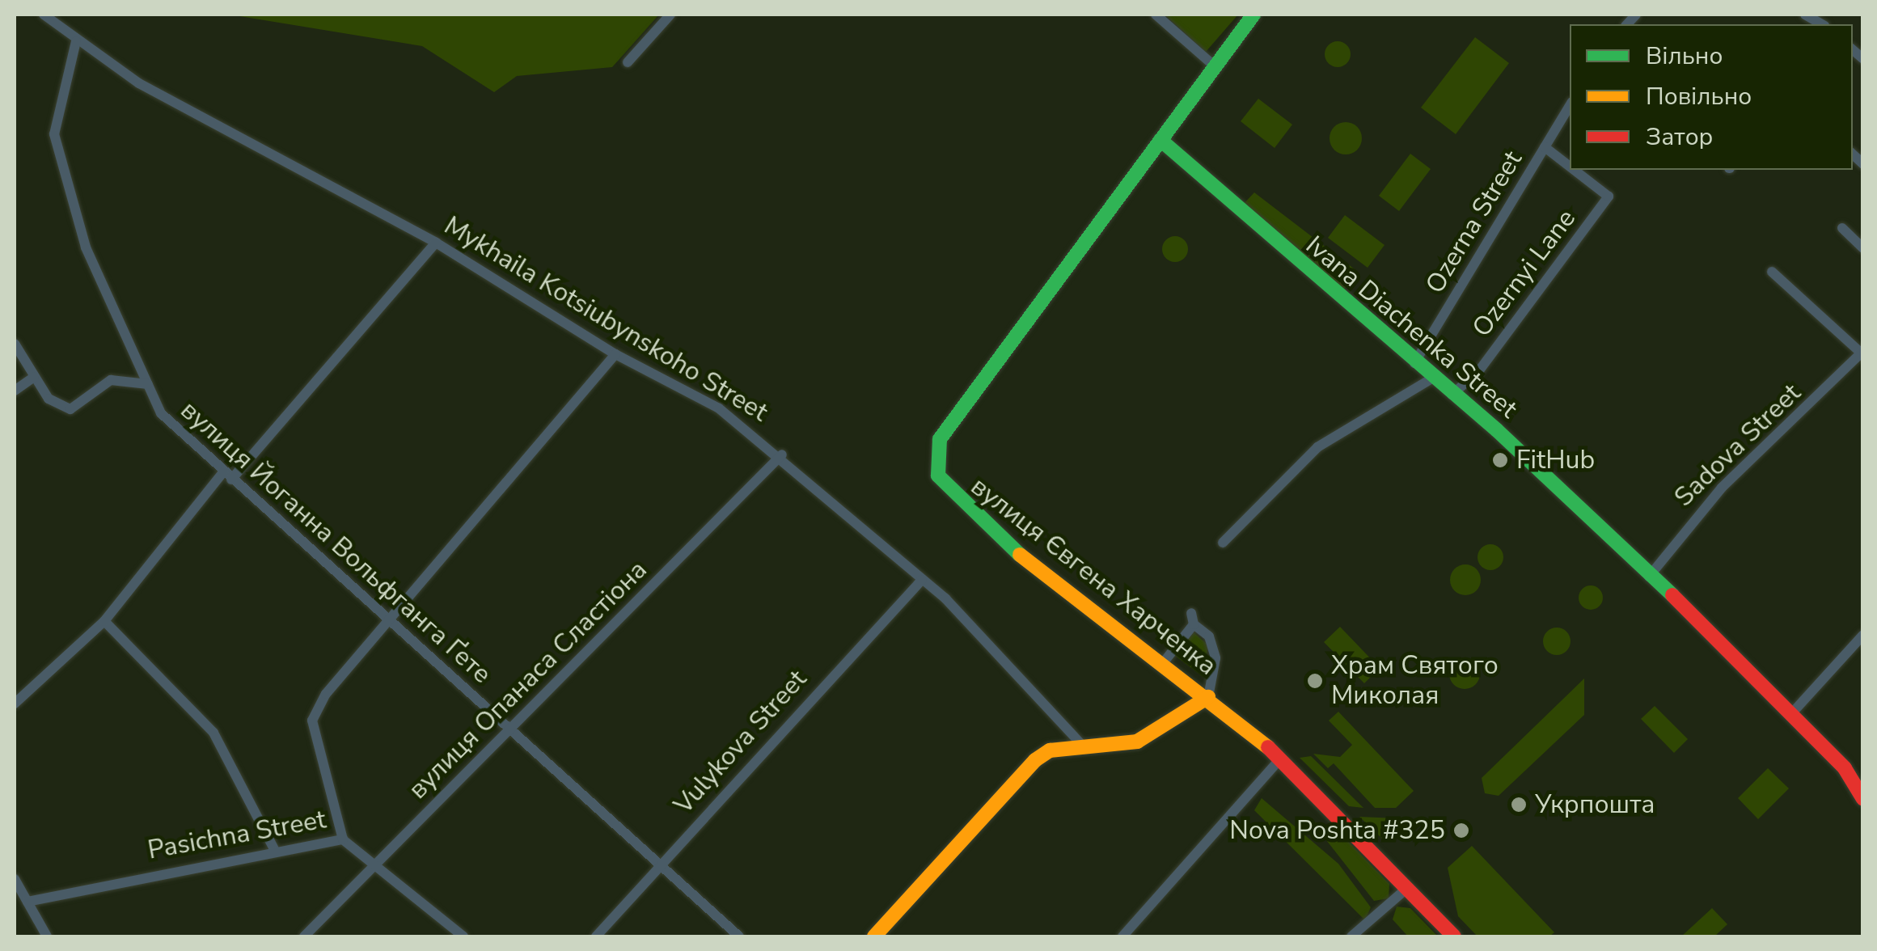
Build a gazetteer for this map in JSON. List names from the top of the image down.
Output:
{
  "streets": {
    "street": [
      "Ozerna Street",
      "Ozernyi Lane",
      "Mykhaila Kotsiubynskoho Street",
      "Ivana Diachenka Street",
      "Sadova Street",
      "вулиця Йоганна Вольфганга Ґете",
      "вулиця Євгена Харченка",
      "вулиця Опанаса Сластіона",
      "Vulykova Street",
      "Pasichna Street"
    ]
  },
  "crossings": [
    ["Ozerna Street", "Ozernyi Lane"],
    ["Ozerna Street", "Ivana Diachenka Street"],
    ["Ozernyi Lane", "Ivana Diachenka Street"],
    ["Mykhaila Kotsiubynskoho Street", "вулиця Йоганна Вольфганга Ґете"],
    ["Mykhaila Kotsiubynskoho Street", "вулиця Опанаса Сластіона"],
    ["Mykhaila Kotsiubynskoho Street", "Vulykova Street"],
    ["Mykhaila Kotsiubynskoho Street", "Pasichna Street"],
    ["Ivana Diachenka Street", "Sadova Street"],
    ["Ivana Diachenka Street", "вулиця Євгена Харченка"],
    ["вулиця Йоганна Вольфганга Ґете", "вулиця Опанаса Сластіона"],
    ["вулиця Йоганна Вольфганга Ґете", "Vulykova Street"],
    ["вулиця Йоганна Вольфганга Ґете", "Pasichna Street"]
  ],
  "places": [
    "FitHub",
    "Храм Святого Миколая",
    "Укрпошта",
    "Nova Poshta #325"
  ],
  "legend": ["Вільно", "Повільно", "Затор"]
}
